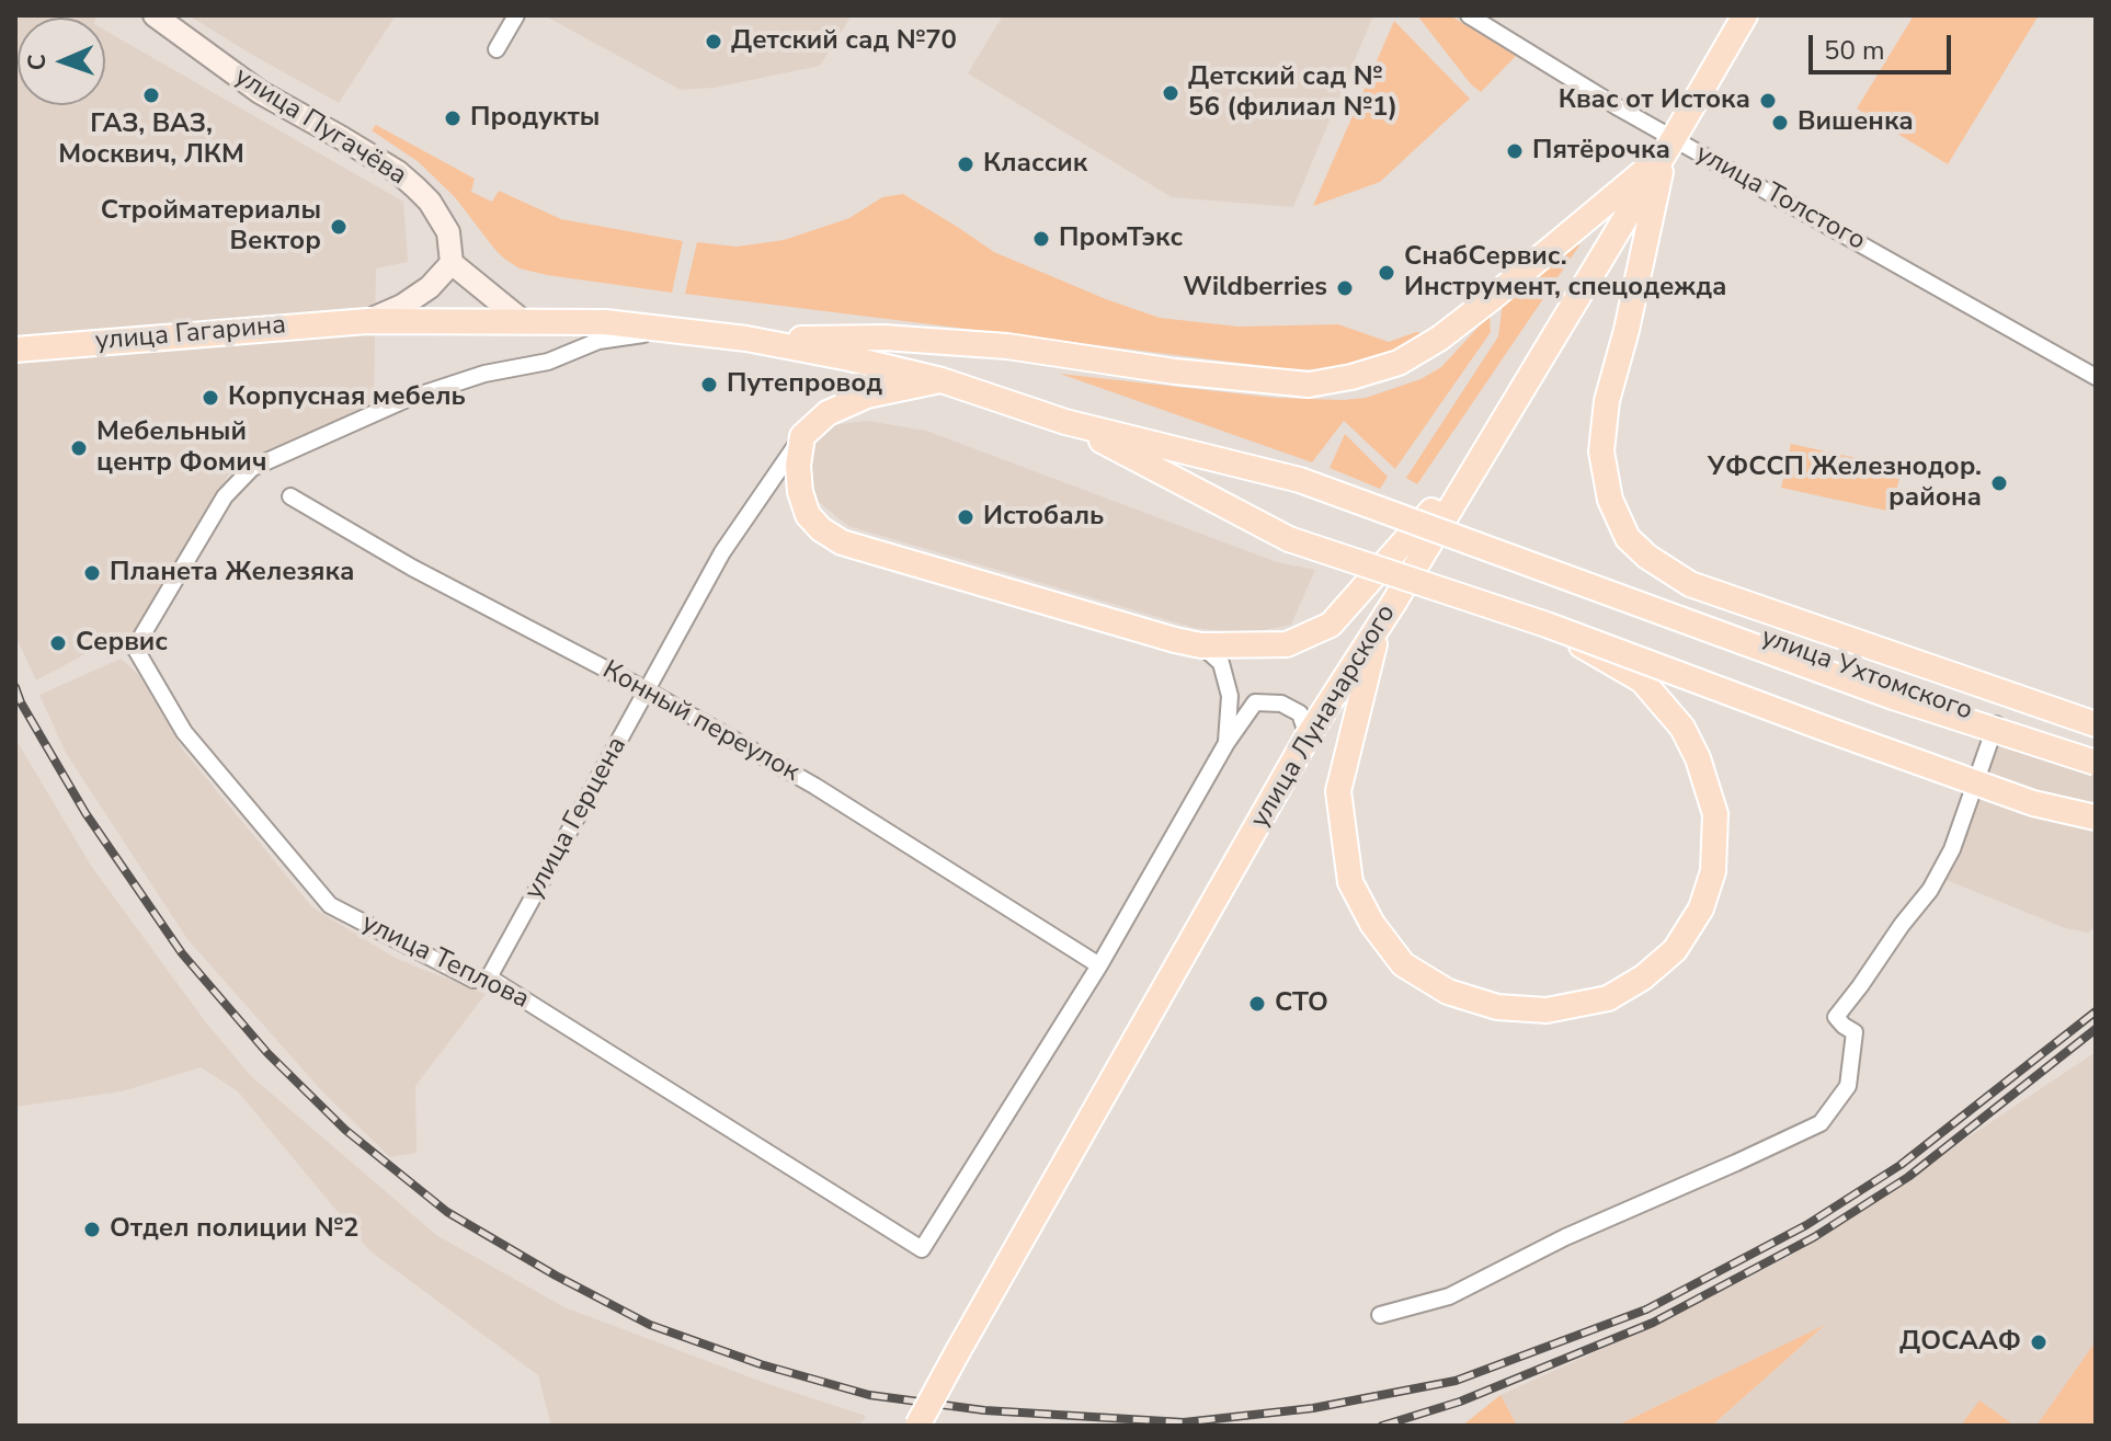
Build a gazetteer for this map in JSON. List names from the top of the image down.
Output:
{
  "streets": {
    "main road": ["улица Пугачёва", "улица Гагарина", "улица Луначарского"],
    "street": [
      "улица Толстого",
      "улица Ухтомского",
      "Конный переулок",
      "улица Герцена",
      "улица Теплова"
    ]
  },
  "crossings": [
    ["улица Толстого", "улица Луначарского"],
    ["улица Гагарина", "улица Теплова"],
    ["улица Ухтомского", "улица Луначарского"],
    ["Конный переулок", "улица Герцена"],
    ["Конный переулок", "улица Теплова"],
    ["улица Герцена", "улица Теплова"]
  ],
  "places": [
    "Детский сад №70",
    "Детский сад № 56 (филиал №1)",
    "ГАЗ, ВАЗ, Москвич, ЛКМ",
    "Квас от Истока",
    "Продукты",
    "Вишенка",
    "Пятёрочка",
    "Классик",
    "Стройматериалы Вектор",
    "ПромТэкс",
    "СнабСервис. Инструмент, спецодежда",
    "Wildberries",
    "Путепровод",
    "Корпусная мебель",
    "Мебельный центр Фомич",
    "УФССП Железнодор. района",
    "Истобаль",
    "Планета Железяка",
    "Сервис",
    "СТО",
    "Отдел полиции №2",
    "ДОСААФ"
  ],
  "scale_bar": "50 m",
  "north": "left"
}
